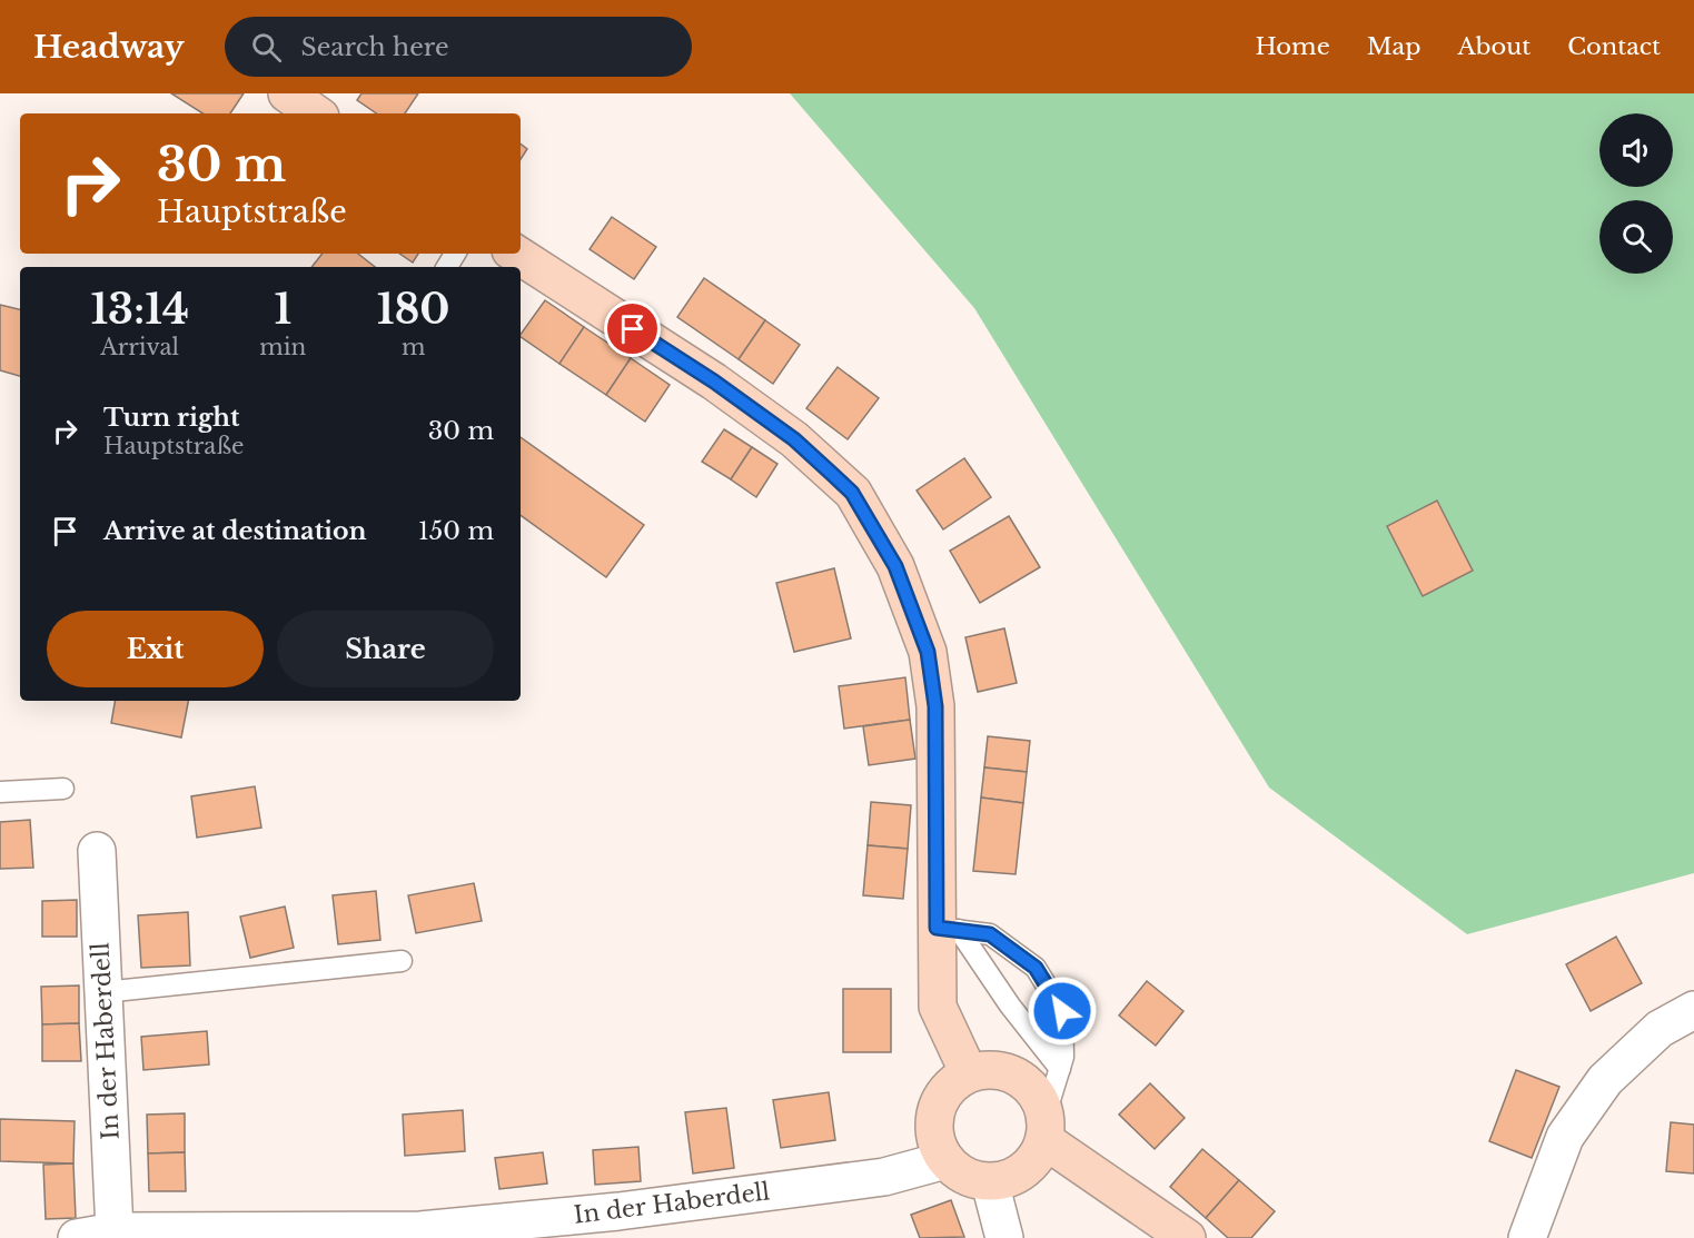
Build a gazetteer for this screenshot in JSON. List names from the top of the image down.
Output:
{
  "streets": {
    "street": ["In der Haberdell"]
  },
  "page": {
    "header": "Headway",
    "search": "Search here",
    "nav": [
      "Home",
      "Map",
      "About",
      "Contact"
    ],
    "turn": ["30 m", "Hauptstraße"],
    "eta": [
      "13:14",
      "Arrival",
      "1",
      "min",
      "180",
      "m"
    ],
    "list": [
      {
        "name": "Turn right",
        "note": "Hauptstraße",
        "value": "30 m"
      },
      {
        "name": "Arrive at destination",
        "value": "150 m"
      }
    ],
    "buttons": ["Exit", "Share"]
  }
}
